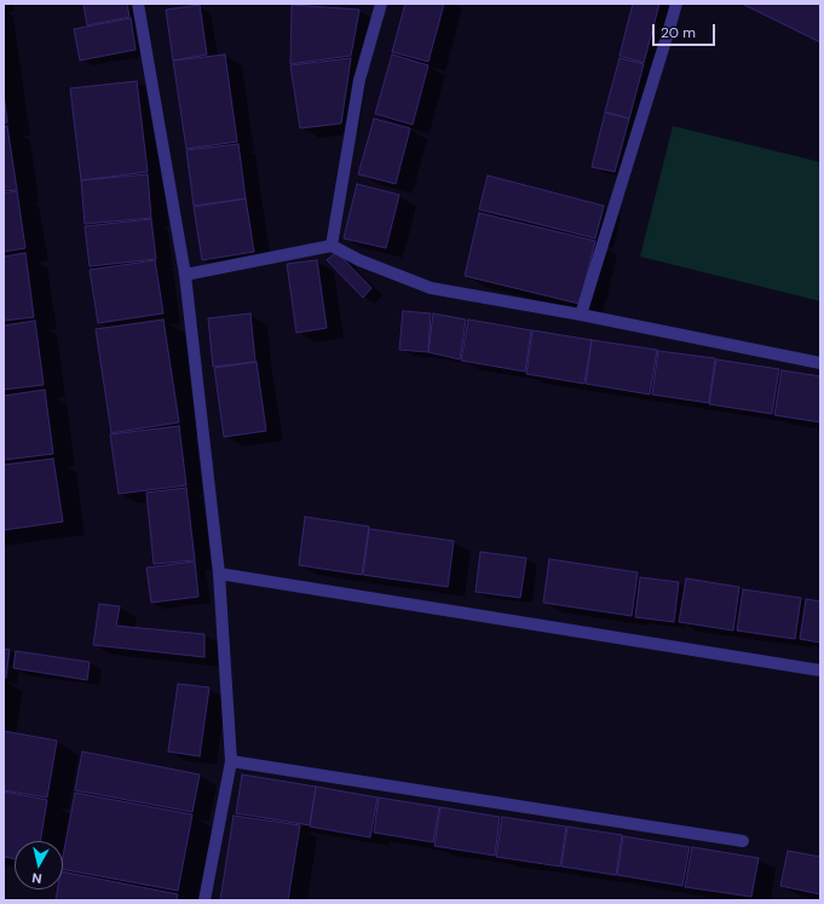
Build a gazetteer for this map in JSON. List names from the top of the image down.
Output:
{
  "scale_bar": "20 m",
  "north": "bottom"
}
